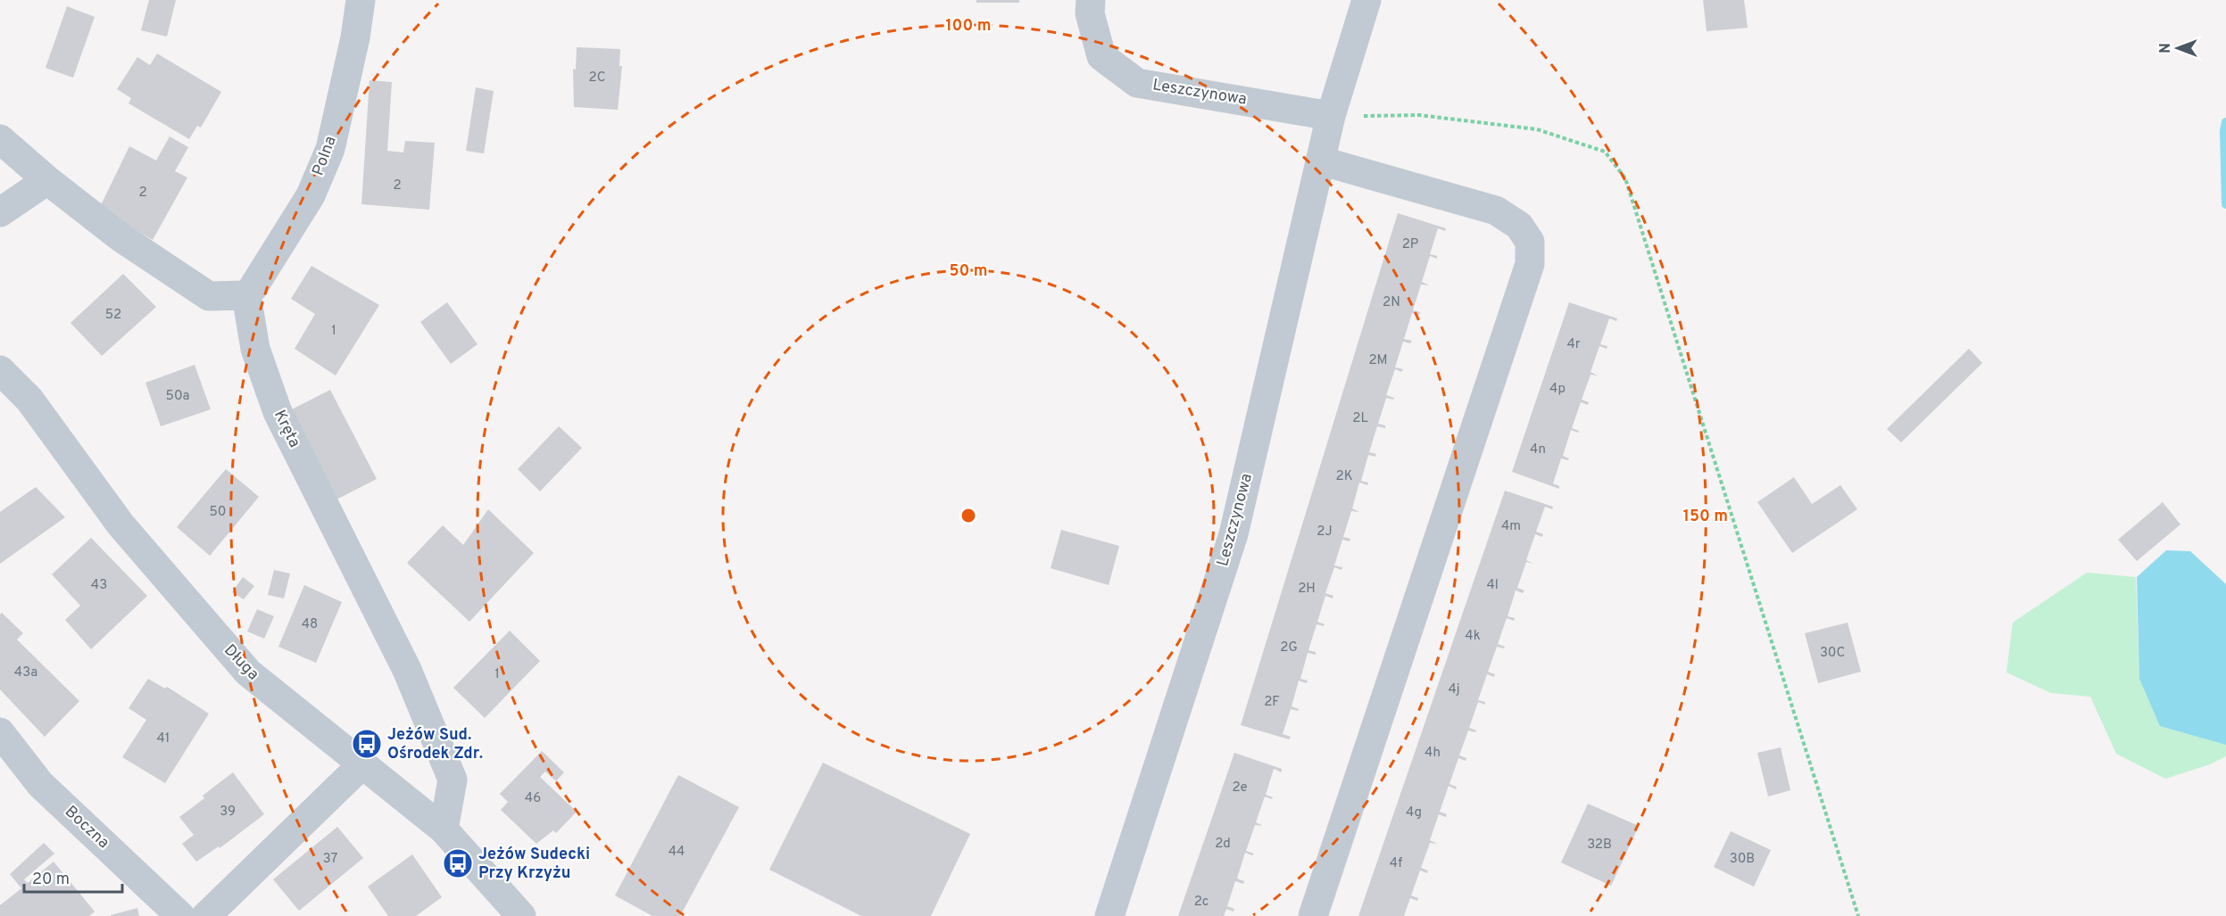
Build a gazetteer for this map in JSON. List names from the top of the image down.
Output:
{
  "streets": {
    "street": [
      "Leszczynowa",
      "Polna",
      "Kręta",
      "Długa",
      "Boczna"
    ]
  },
  "crossings": [
    ["Polna", "Kręta"],
    ["Kręta", "Długa"]
  ],
  "places": {
    "bus stop": ["Jeżów Sud. Ośrodek Zdr.", "Jeżów Sudecki Przy Krzyżu"]
  },
  "house_numbers": [
    "2C",
    "2",
    "2",
    "2P",
    "2N",
    "52",
    "1",
    "4r",
    "2M",
    "4p",
    "50a",
    "2L",
    "4n",
    "2K",
    "50",
    "4m",
    "2J",
    "43",
    "4l",
    "2H",
    "48",
    "4k",
    "2G",
    "30C",
    "43a",
    "1",
    "4j",
    "2F",
    "41",
    "4h",
    "2e",
    "46",
    "39",
    "4g",
    "2d",
    "32B",
    "44",
    "37",
    "30B",
    "4f",
    "2c"
  ],
  "scale_bar": "20 m",
  "north": "left",
  "rings": ["100 m", "50 m", "150 m"]
}
